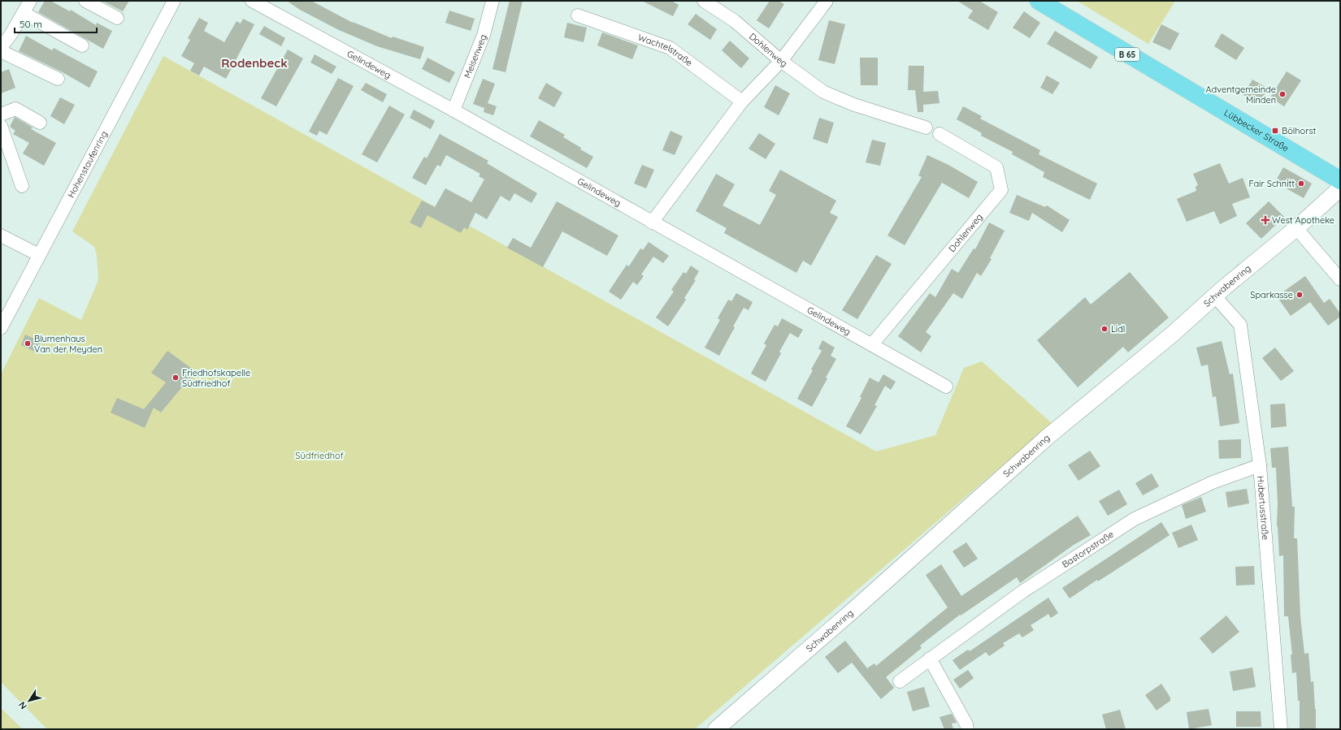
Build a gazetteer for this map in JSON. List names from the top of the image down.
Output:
{
  "streets": {
    "main road": ["B 65", "Lübbecker Straße"],
    "street": [
      "Dohlenweg",
      "Wachtelstraße",
      "Meisenweg",
      "Gelindeweg",
      "Hohenstaufenring",
      "Schwabenring",
      "Hubertusstraße",
      "Bastorpstraße"
    ]
  },
  "crossings": [
    ["Dohlenweg", "Gelindeweg"],
    ["Meisenweg", "Gelindeweg"],
    ["Schwabenring", "Hubertusstraße"],
    ["Hubertusstraße", "Bastorpstraße"]
  ],
  "districts": ["Rodenbeck"],
  "parks": ["Südfriedhof"],
  "places": {
    "other": [
      "Adventgemeinde Minden",
      "Fair Schnitt",
      "Sparkasse",
      "Lidl",
      "Blumenhaus Van der Meyden",
      "Friedhofskapelle Südfriedhof"
    ],
    "transit": ["Bölhorst"],
    "health": ["West Apotheke"]
  },
  "scale_bar": "50 m",
  "north": "bottom left"
}
